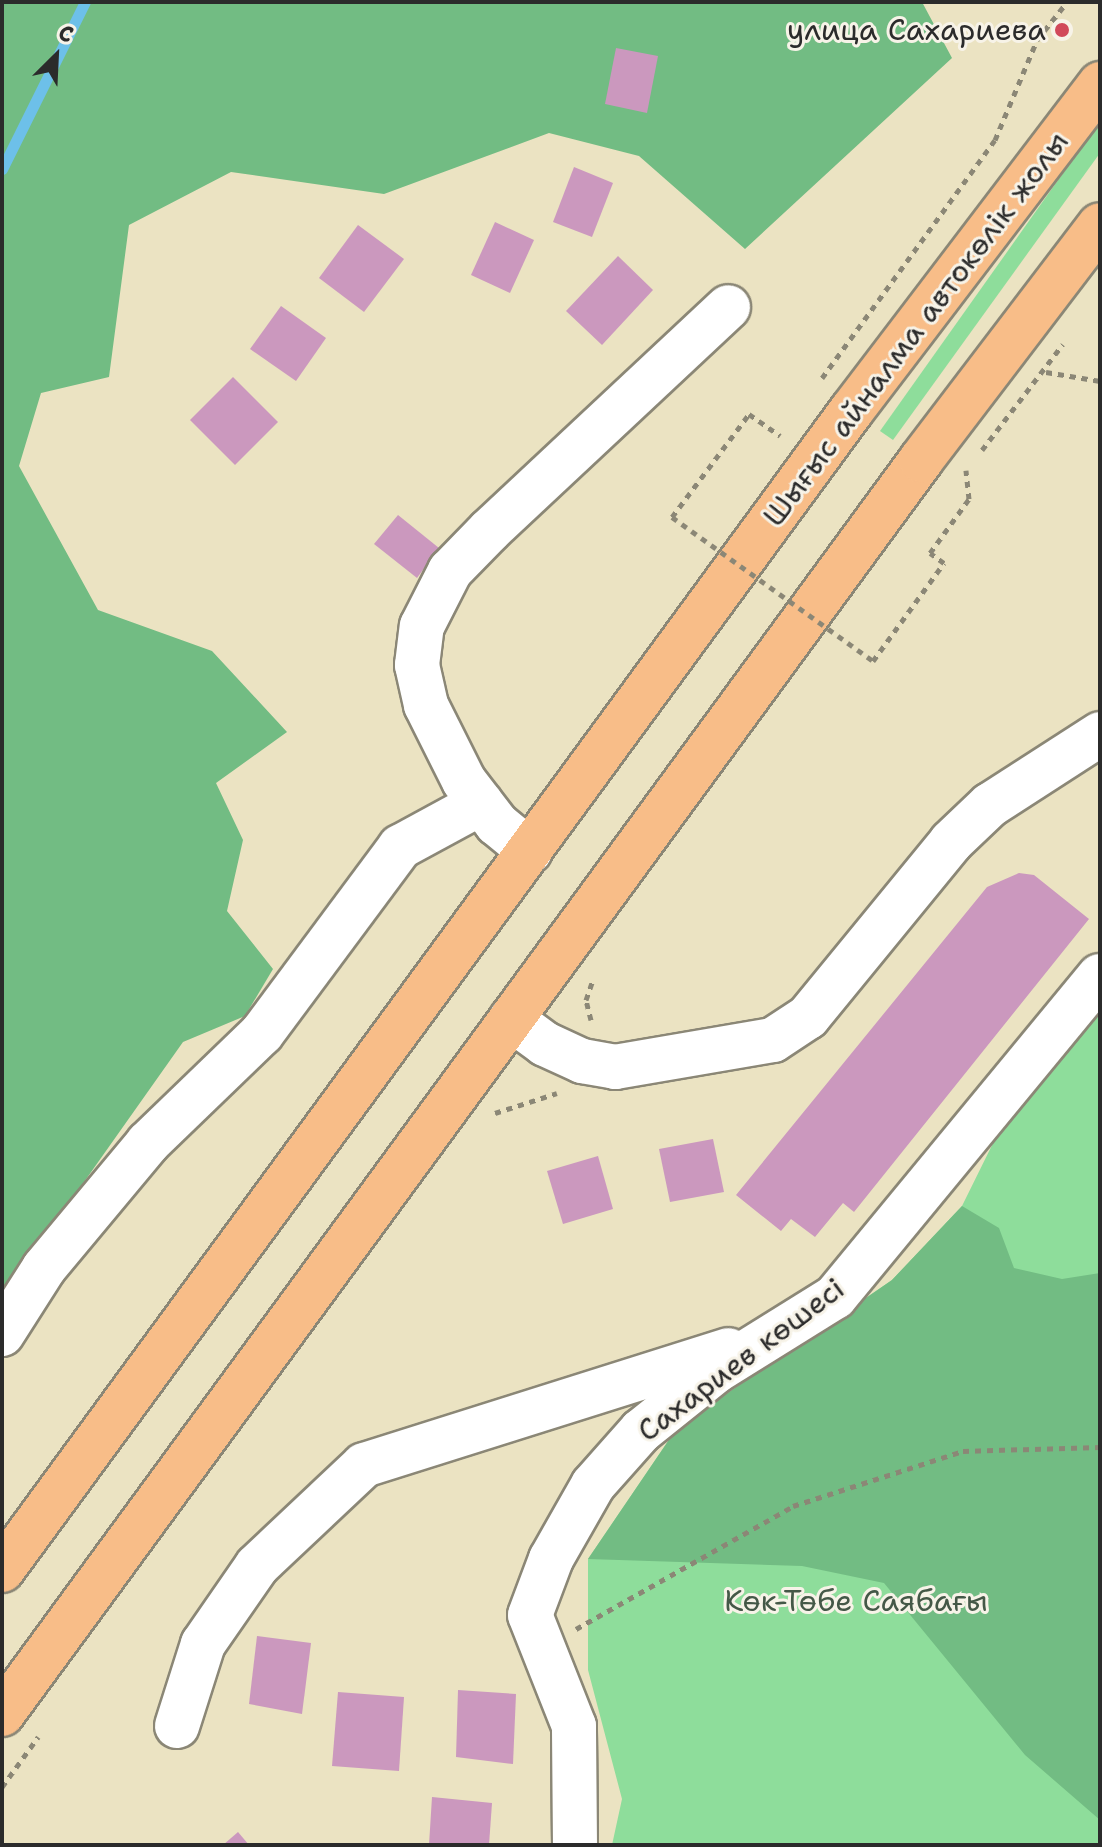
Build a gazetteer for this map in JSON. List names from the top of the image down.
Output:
{
  "streets": {
    "main road": ["Шығыс айналма автокөлік жолы"],
    "street": ["Сахариев көшесі"]
  },
  "parks": ["Көк-Төбе Саябағы"],
  "places": ["улица Сахариева"],
  "north": "top right"
}
